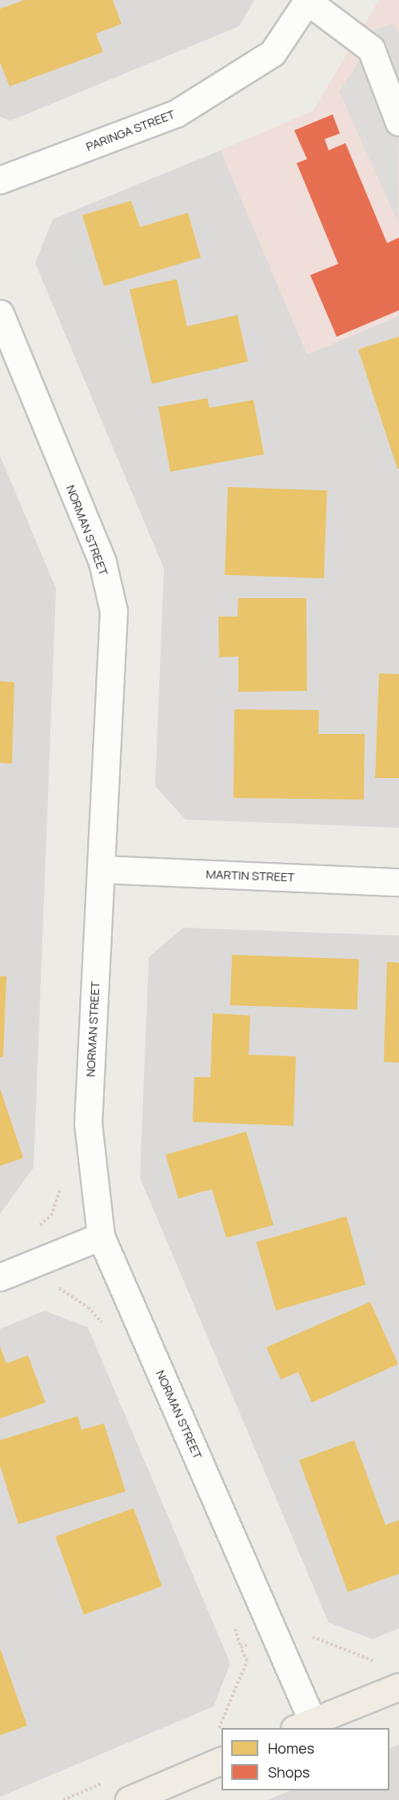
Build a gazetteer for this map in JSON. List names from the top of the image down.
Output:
{
  "streets": {
    "street": ["PARINGA STREET", "NORMAN STREET", "MARTIN STREET"]
  },
  "crossings": [
    ["NORMAN STREET", "MARTIN STREET"]
  ],
  "legend": ["Homes", "Shops"]
}
